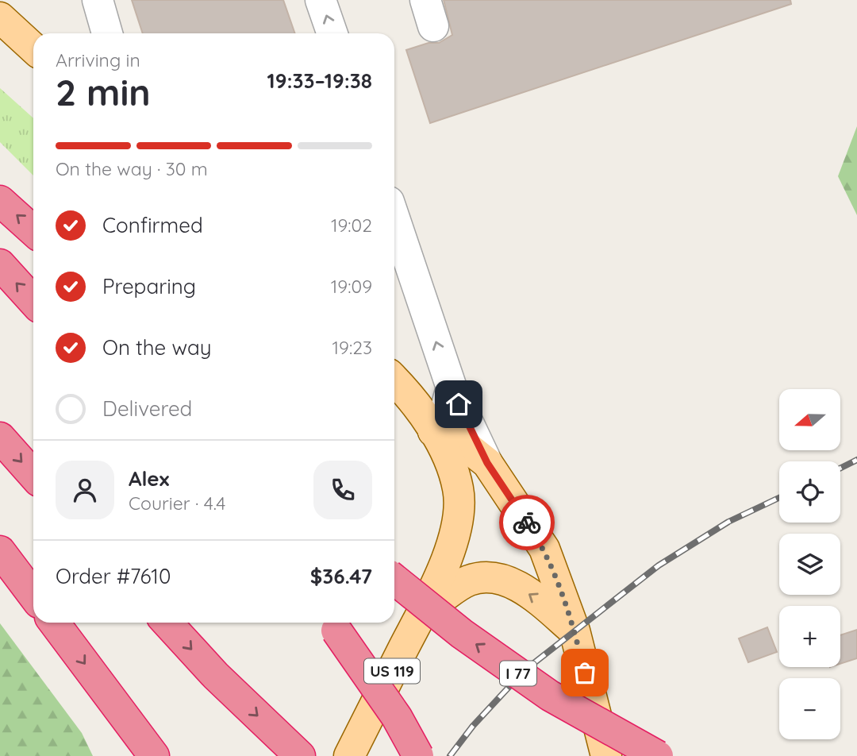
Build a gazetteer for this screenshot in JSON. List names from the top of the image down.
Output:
{
  "streets": {
    "highway": ["I 77"],
    "main road": ["US 119"]
  },
  "north": "left",
  "page": {
    "heading": ["2 min", "Arriving in", "19:33–19:38"],
    "panel": [
      "Alex",
      "Courier · 4.4",
      "Order #7610",
      "$36.47"
    ],
    "bar": "On the way · 30 m",
    "list": [
      ["Confirmed", "19:02"],
      ["Preparing", "19:09"],
      ["On the way", "19:23"],
      "Delivered"
    ],
    "map_buttons": ["+", "−"]
  }
}
